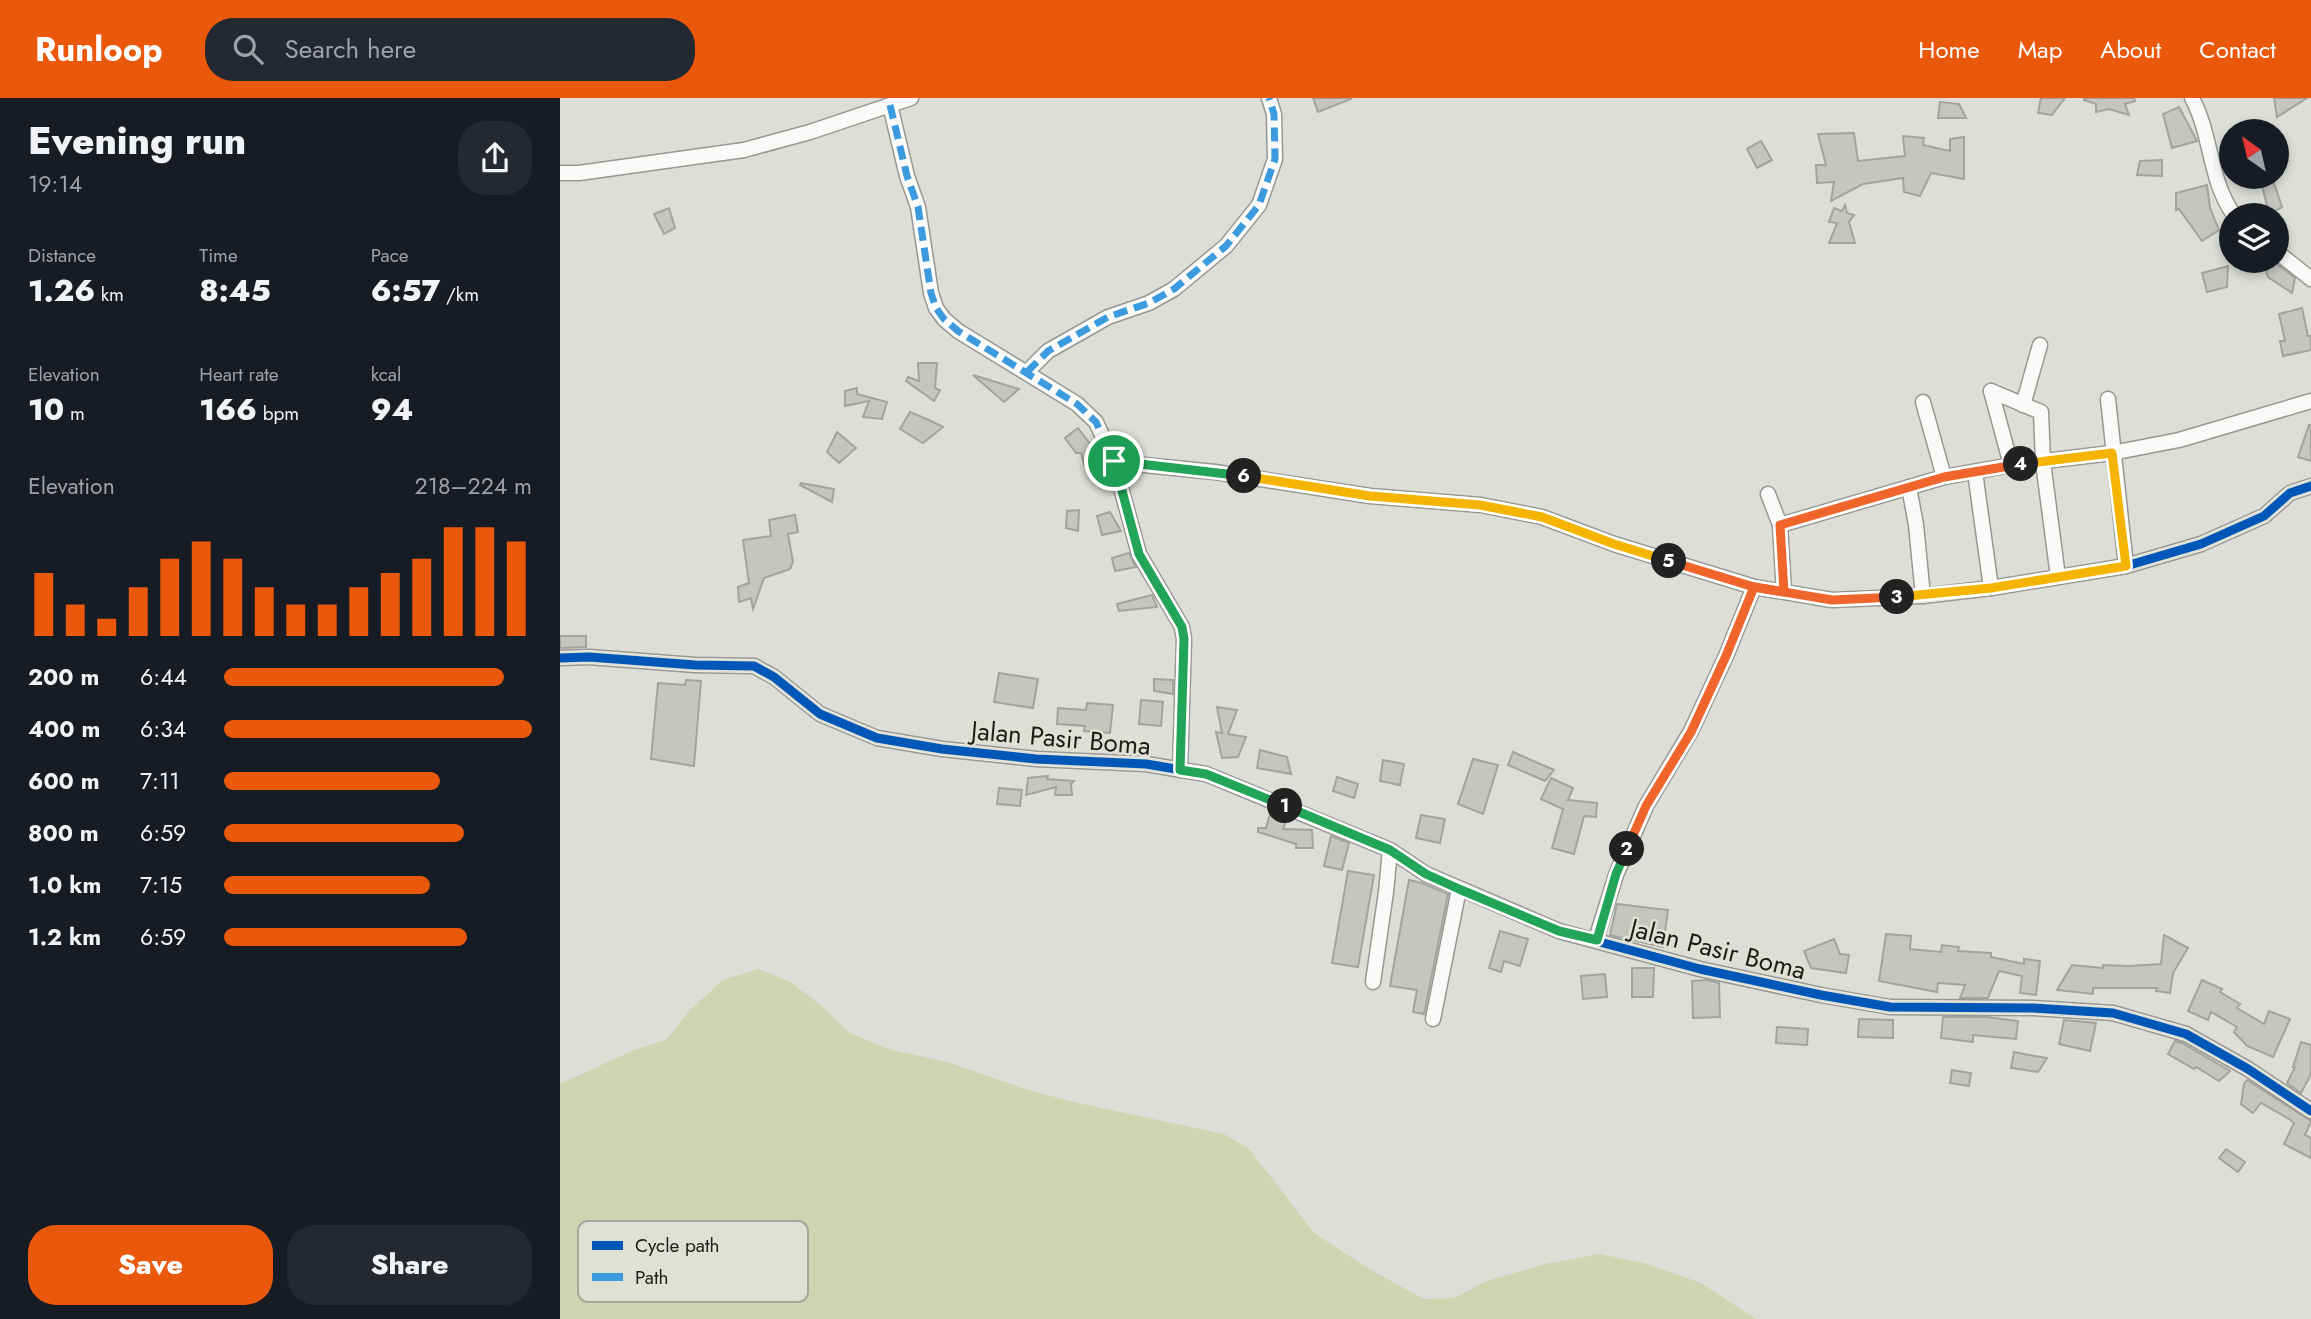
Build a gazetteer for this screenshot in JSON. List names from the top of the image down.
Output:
{
  "streets": {
    "street": ["Jalan Pasir Boma"]
  },
  "legend": ["Cycle path", "Path"],
  "north": "top left",
  "page": {
    "header": "Runloop",
    "search": "Search here",
    "nav": [
      "Home",
      "Map",
      "About",
      "Contact"
    ],
    "heading": ["Evening run", "19:14"],
    "stats": [
      ["Distance", "1.26 km"],
      ["Time", "8:45"],
      ["Pace", "6:57 /km"],
      ["Elevation", "10 m"],
      ["Heart rate", "166 bpm"],
      ["kcal", "94"]
    ],
    "pins": [
      "4",
      "6",
      "5",
      "3",
      "1",
      "2"
    ],
    "chart": ["Elevation", "218–224 m"],
    "list": [
      {
        "name": "200 m",
        "note": "6:44"
      },
      {
        "name": "400 m",
        "note": "6:34"
      },
      {
        "name": "600 m",
        "note": "7:11"
      },
      {
        "name": "800 m",
        "note": "6:59"
      },
      {
        "name": "1.0 km",
        "note": "7:15"
      },
      {
        "name": "1.2 km",
        "note": "6:59"
      }
    ],
    "buttons": ["Save", "Share"]
  }
}
